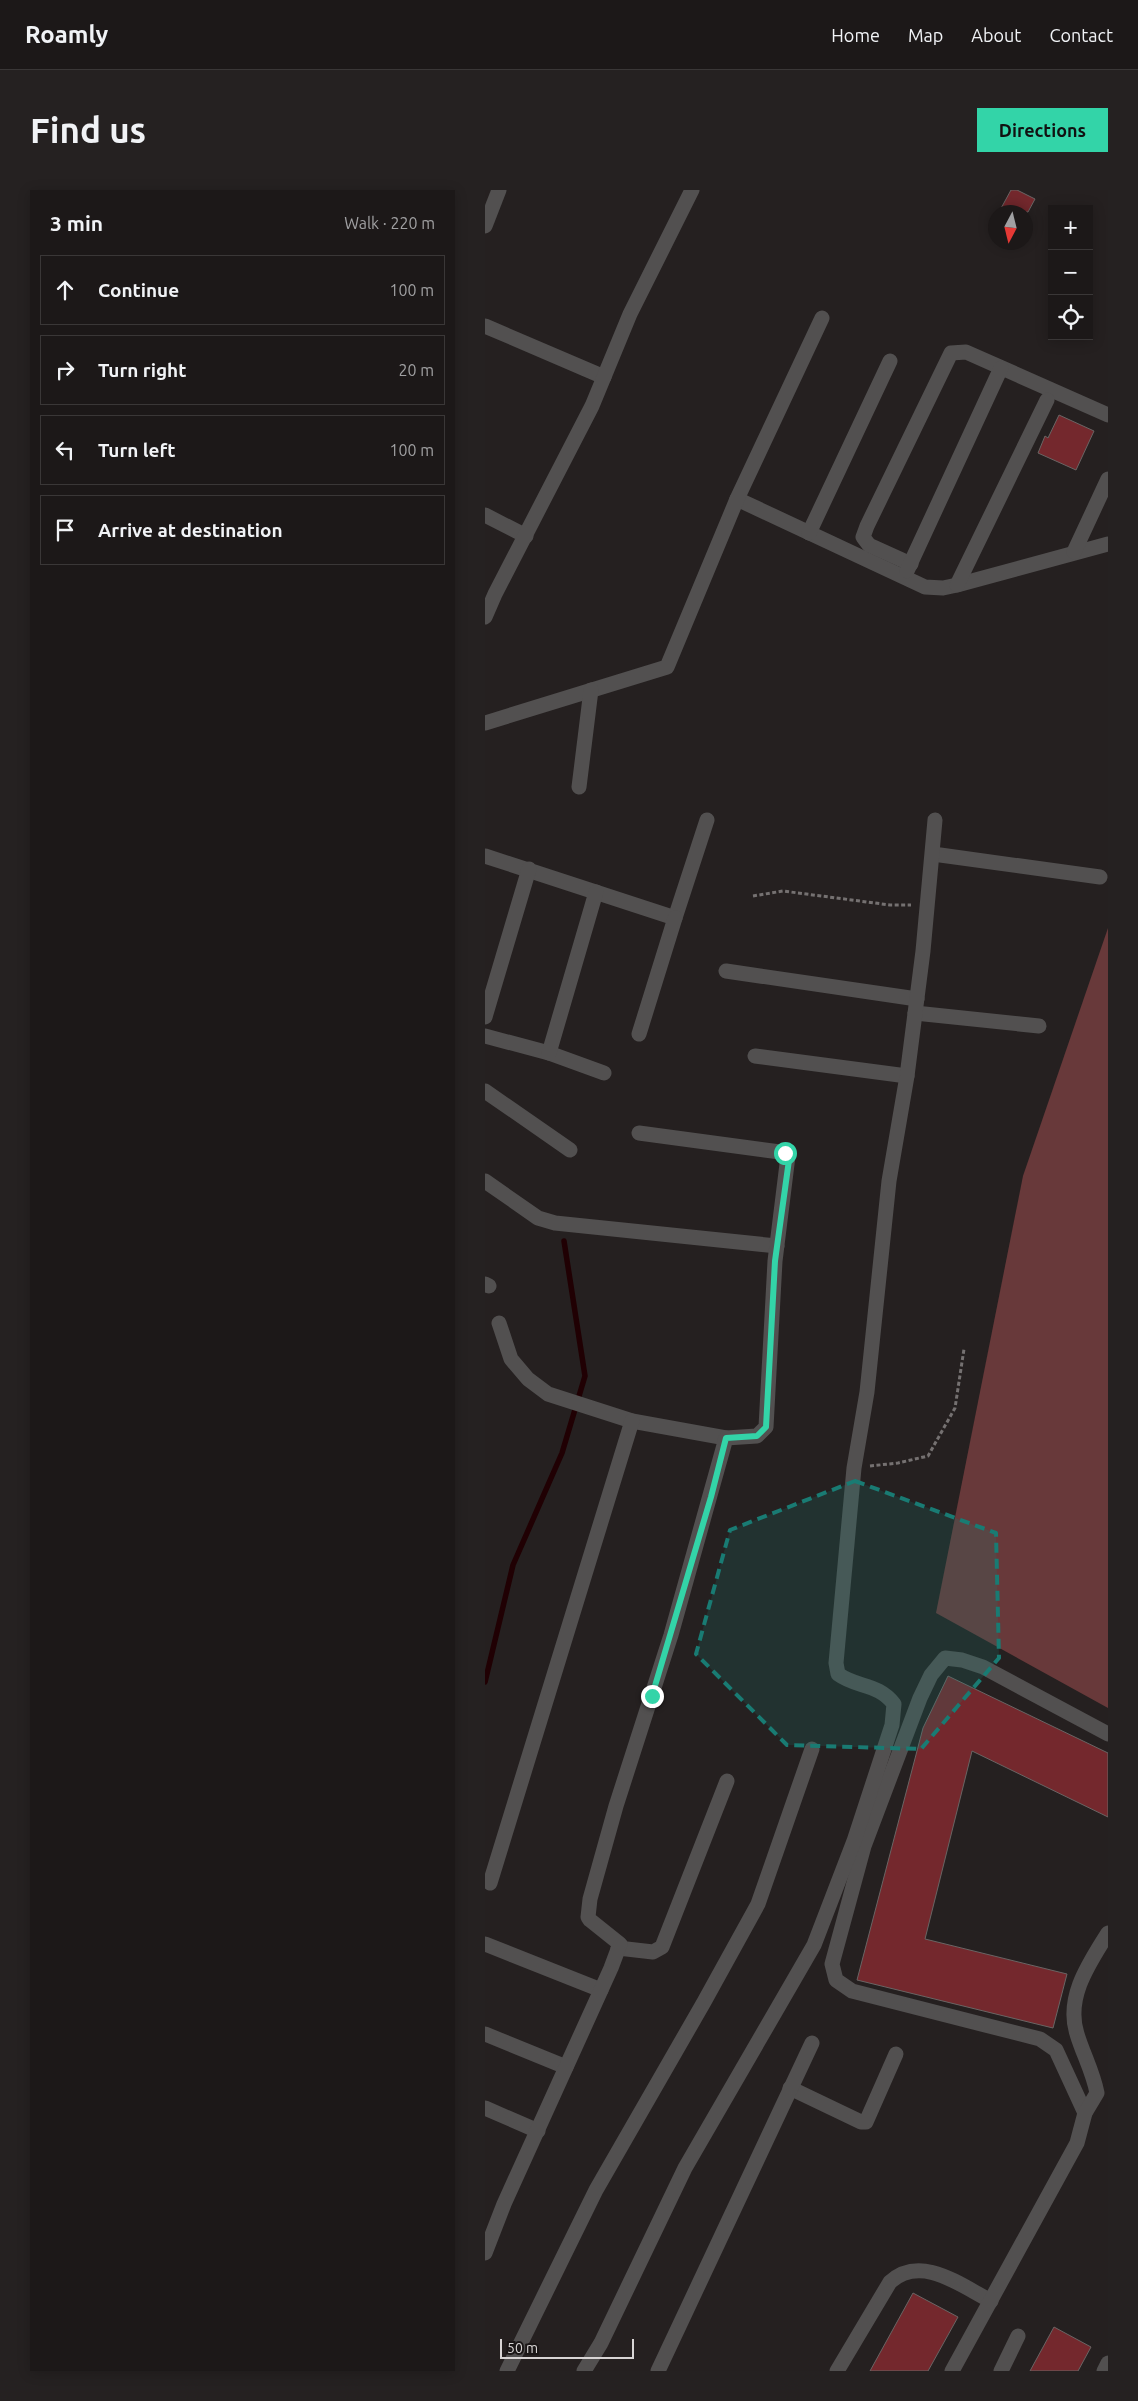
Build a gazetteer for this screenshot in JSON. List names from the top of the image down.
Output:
{
  "scale_bar": "50 m",
  "north": "bottom",
  "page": {
    "header": "Roamly",
    "nav": [
      "Home",
      "Map",
      "About",
      "Contact"
    ],
    "buttons": "Directions",
    "title": "Find us",
    "heading": ["3 min", "Walk · 220 m"],
    "map_buttons": ["+", "−"],
    "list": [
      ["Continue", "100 m"],
      ["Turn right", "20 m"],
      ["Turn left", "100 m"],
      "Arrive at destination"
    ],
    "scale": "50 m"
  }
}
